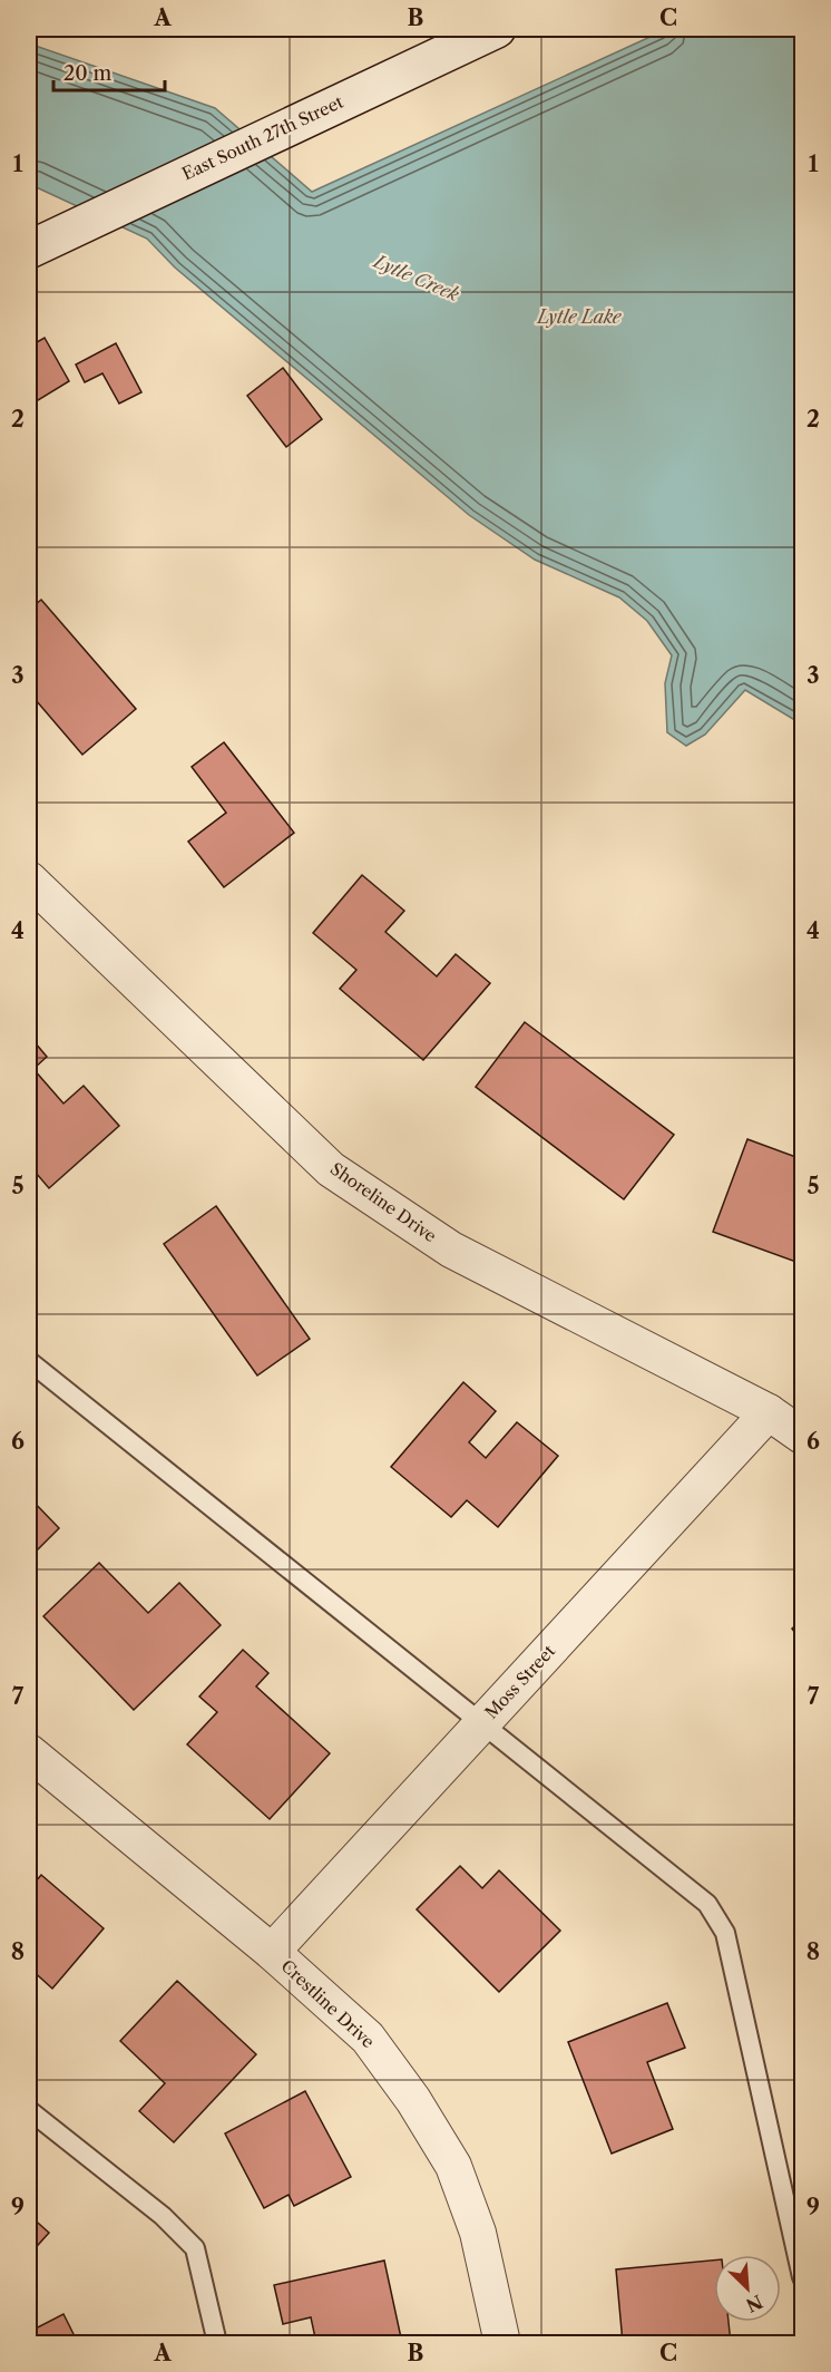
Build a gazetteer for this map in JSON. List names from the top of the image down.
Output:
{
  "streets": {
    "main road": ["East South 27th Street"],
    "street": ["Shoreline Drive", "Moss Street", "Crestline Drive"]
  },
  "crossings": [
    ["Shoreline Drive", "Moss Street"],
    ["Moss Street", "Crestline Drive"]
  ],
  "water": ["Lytle Creek", "Lytle Lake"],
  "scale_bar": "20 m",
  "north": "bottom right",
  "grid": {
    "columns": ["A", "B", "C"],
    "rows": [
      "1",
      "2",
      "3",
      "4",
      "5",
      "6",
      "7",
      "8",
      "9"
    ]
  }
}
